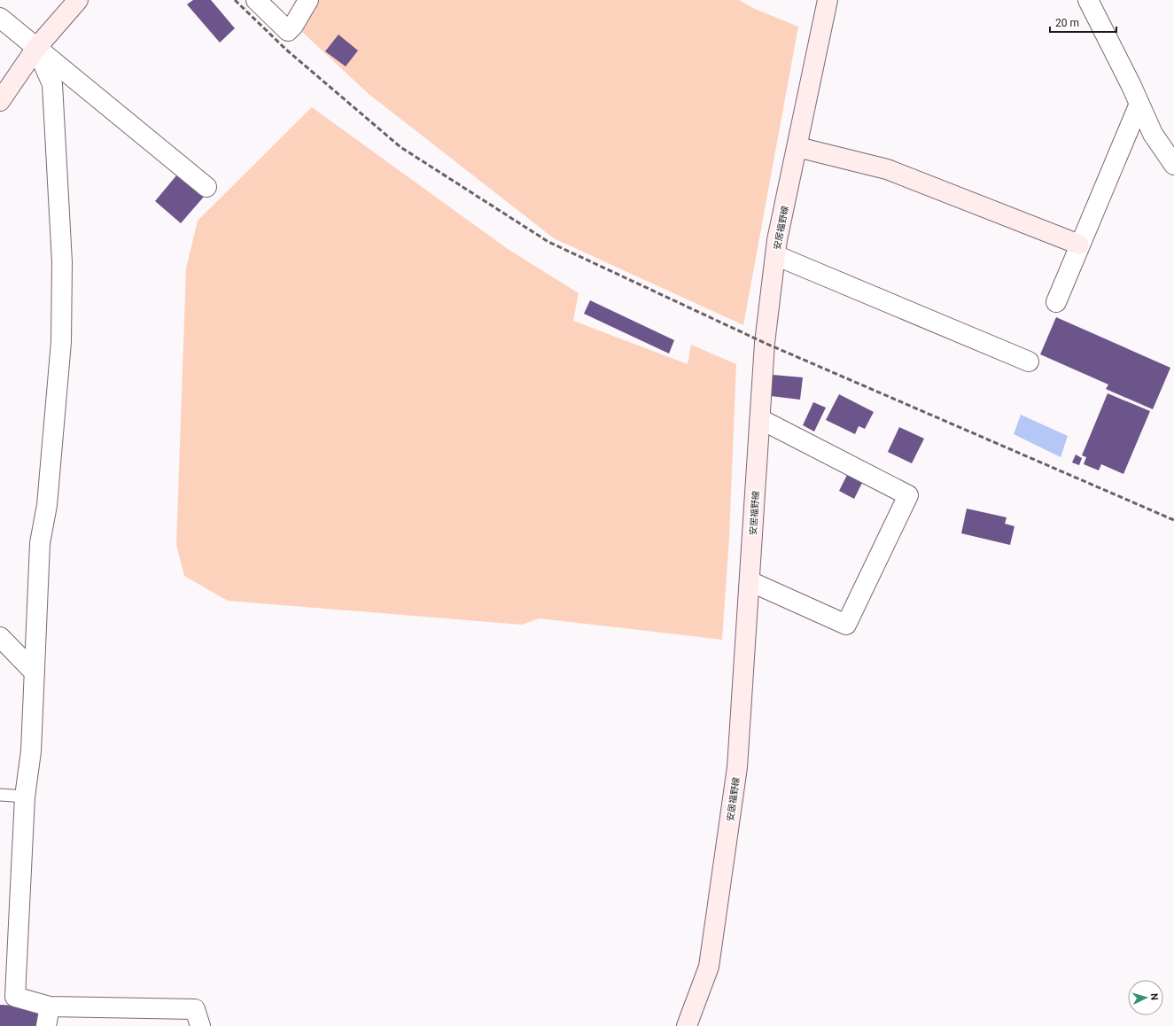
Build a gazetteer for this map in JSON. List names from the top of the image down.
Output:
{
  "streets": {
    "main road": ["安居福野線"]
  },
  "scale_bar": "20 m",
  "north": "right"
}
